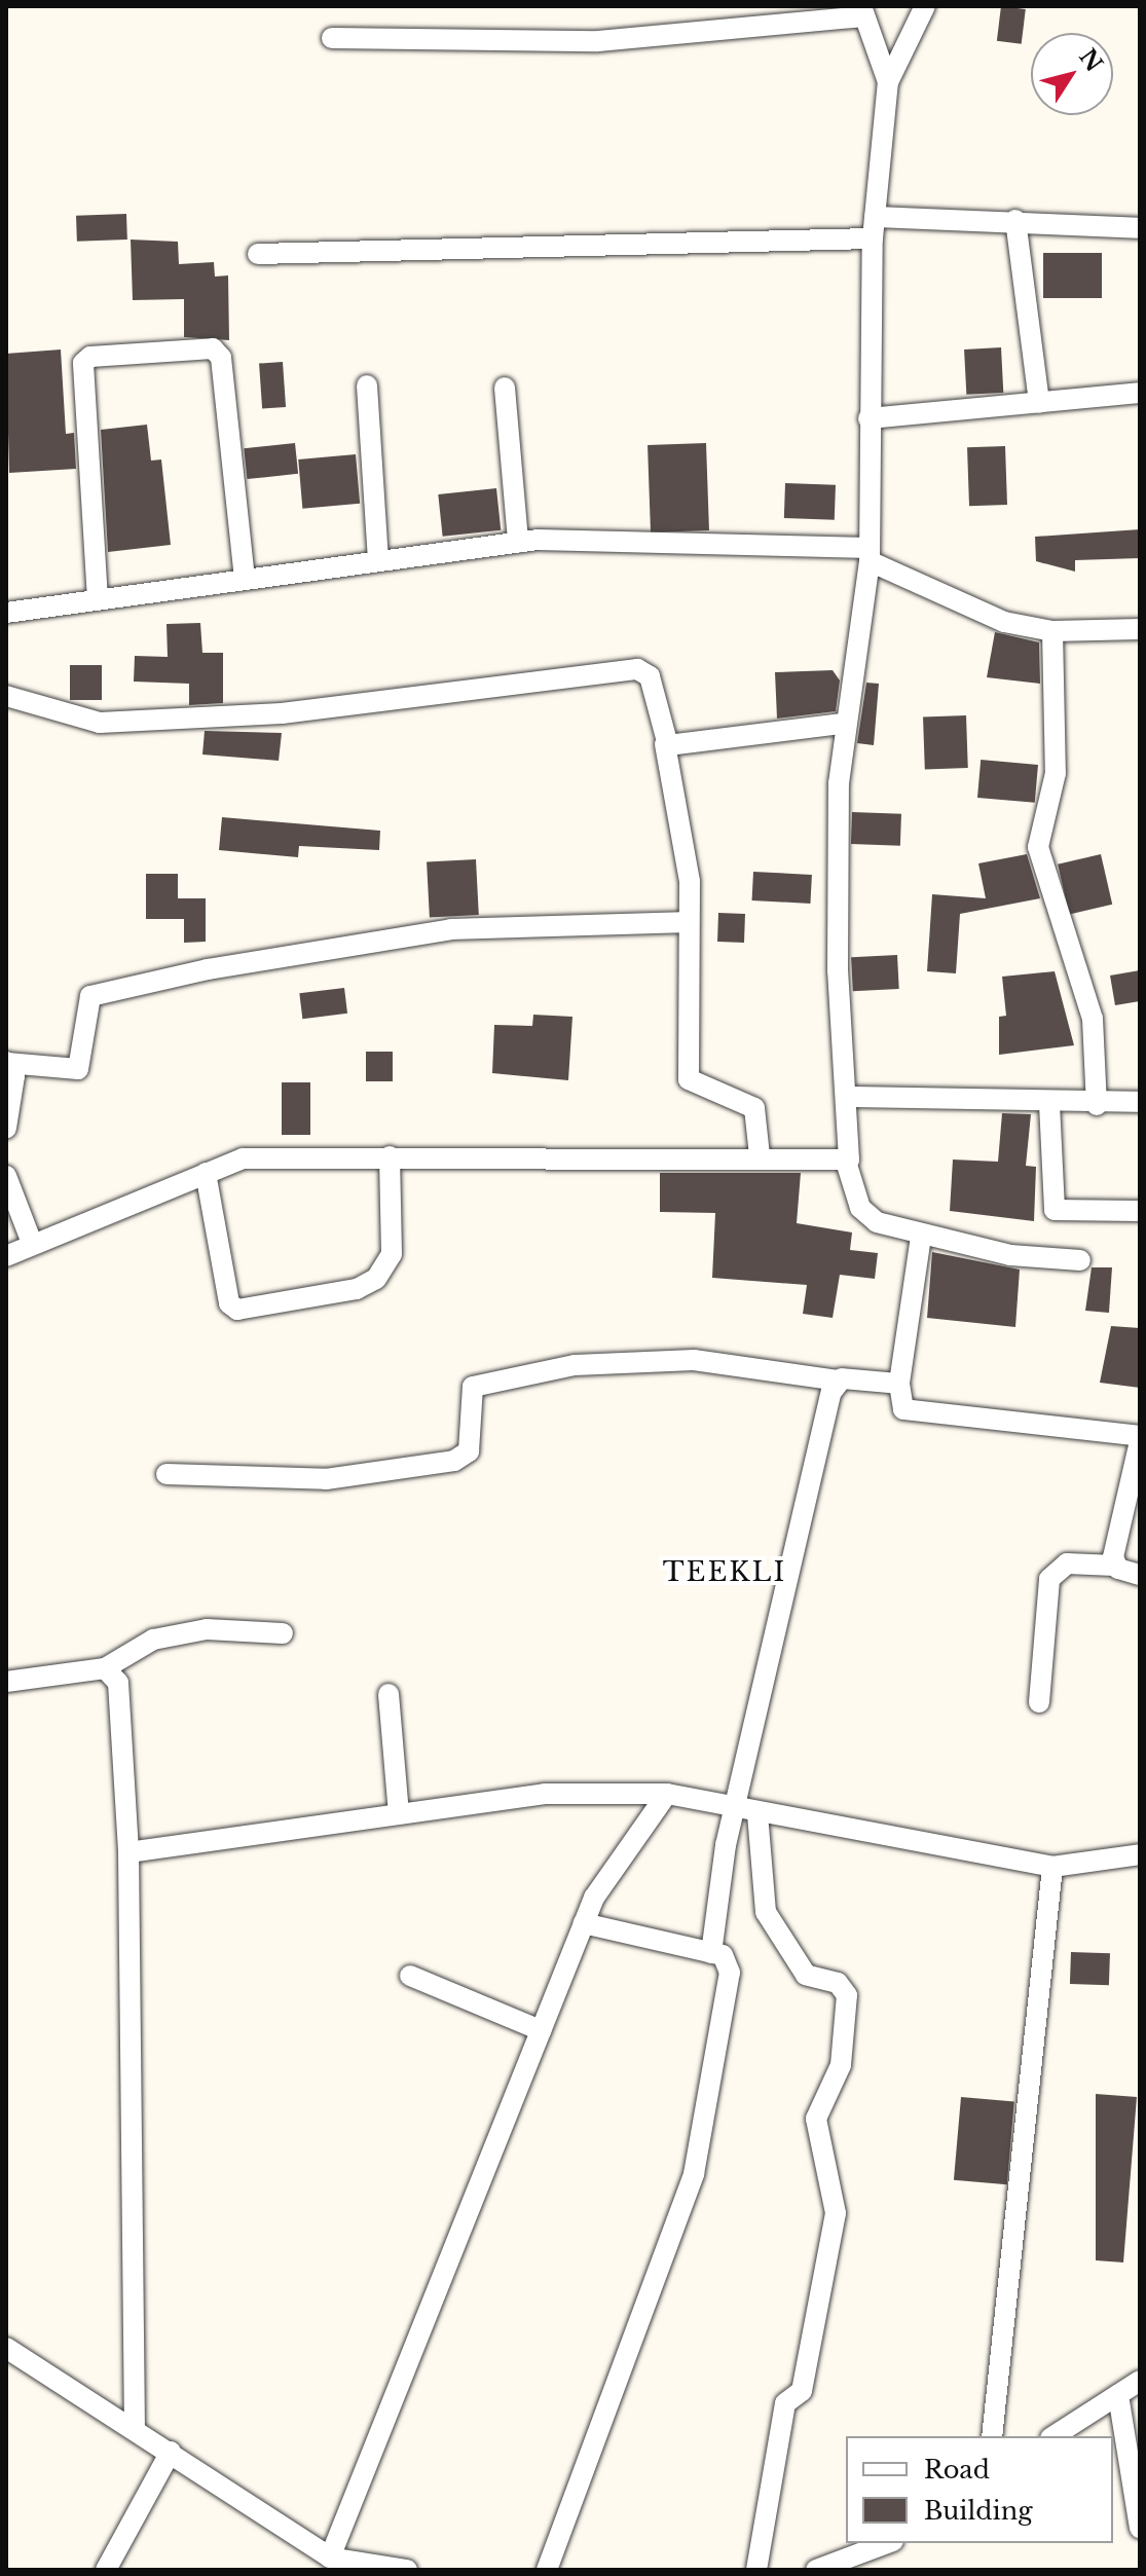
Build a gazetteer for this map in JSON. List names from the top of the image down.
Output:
{
  "districts": ["TEEKLI"],
  "legend": ["Road", "Building"],
  "north": "top right"
}
